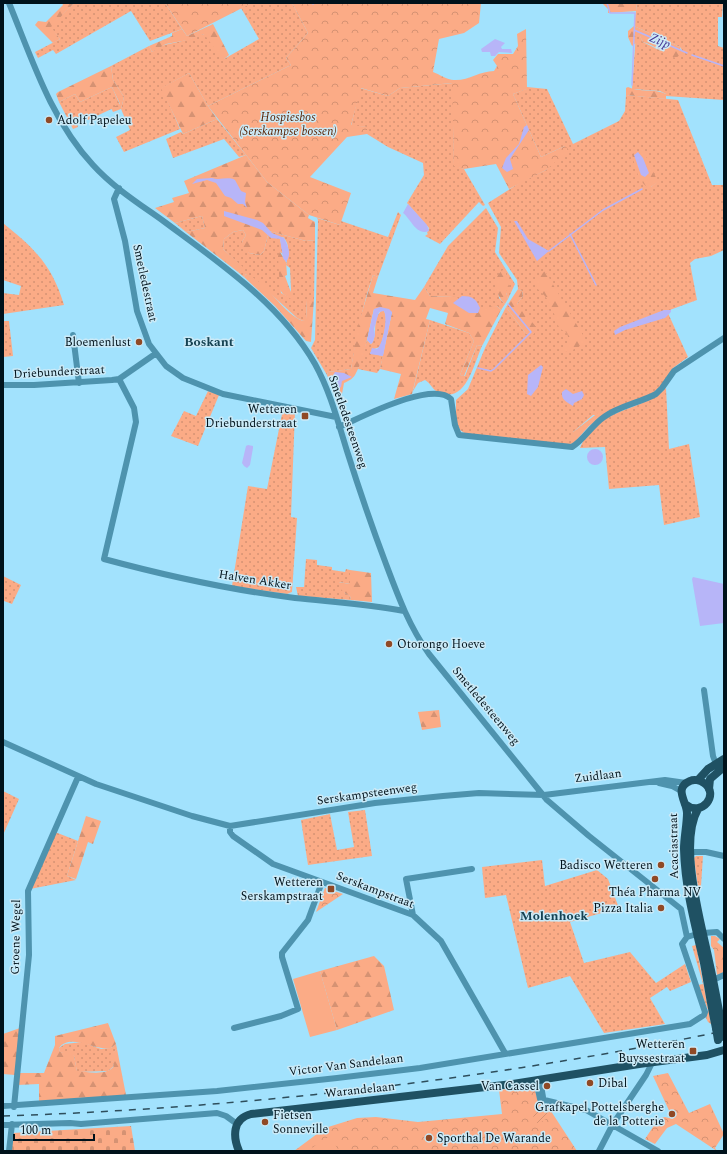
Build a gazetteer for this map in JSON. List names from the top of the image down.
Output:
{
  "streets": {
    "main road": ["Acaciastraat", "Warandelaan"],
    "street": [
      "Smetledestraat",
      "Driebunderstraat",
      "Smetledesteenweg",
      "Halven Akker",
      "Zuidlaan",
      "Serskampsteenweg",
      "Serskampstraat",
      "Groene Wegel",
      "Victor Van Sandelaan"
    ]
  },
  "crossings": [
    ["Smetledestraat", "Driebunderstraat"],
    ["Smetledestraat", "Smetledesteenweg"],
    ["Driebunderstraat", "Halven Akker"],
    ["Smetledesteenweg", "Halven Akker"],
    ["Smetledesteenweg", "Zuidlaan"],
    ["Smetledesteenweg", "Serskampsteenweg"],
    ["Zuidlaan", "Serskampsteenweg"],
    ["Zuidlaan", "Acaciastraat"],
    ["Serskampsteenweg", "Serskampstraat"],
    ["Serskampsteenweg", "Groene Wegel"],
    ["Acaciastraat", "Warandelaan"],
    ["Serskampstraat", "Victor Van Sandelaan"],
    ["Groene Wegel", "Victor Van Sandelaan"]
  ],
  "districts": ["Boskant", "Molenhoek"],
  "water": ["Zijp"],
  "parks": ["Hospiesbos (Serskampse bossen)"],
  "places": {
    "other": [
      "Adolf Papeleu",
      "Bloemenlust",
      "Otorongo Hoeve",
      "Badisco Wetteren",
      "Théa Pharma NV",
      "Pizza Italia",
      "Dibal",
      "Van Cassel",
      "Grafkapel Pottelsberghe de la Potterie",
      "Fietsen Sonneville",
      "Sporthal De Warande"
    ],
    "transit": ["Wetteren Driebunderstraat", "Wetteren Serskampstraat", "Wetteren Buyssestraat"]
  },
  "scale_bar": "100 m"
}
